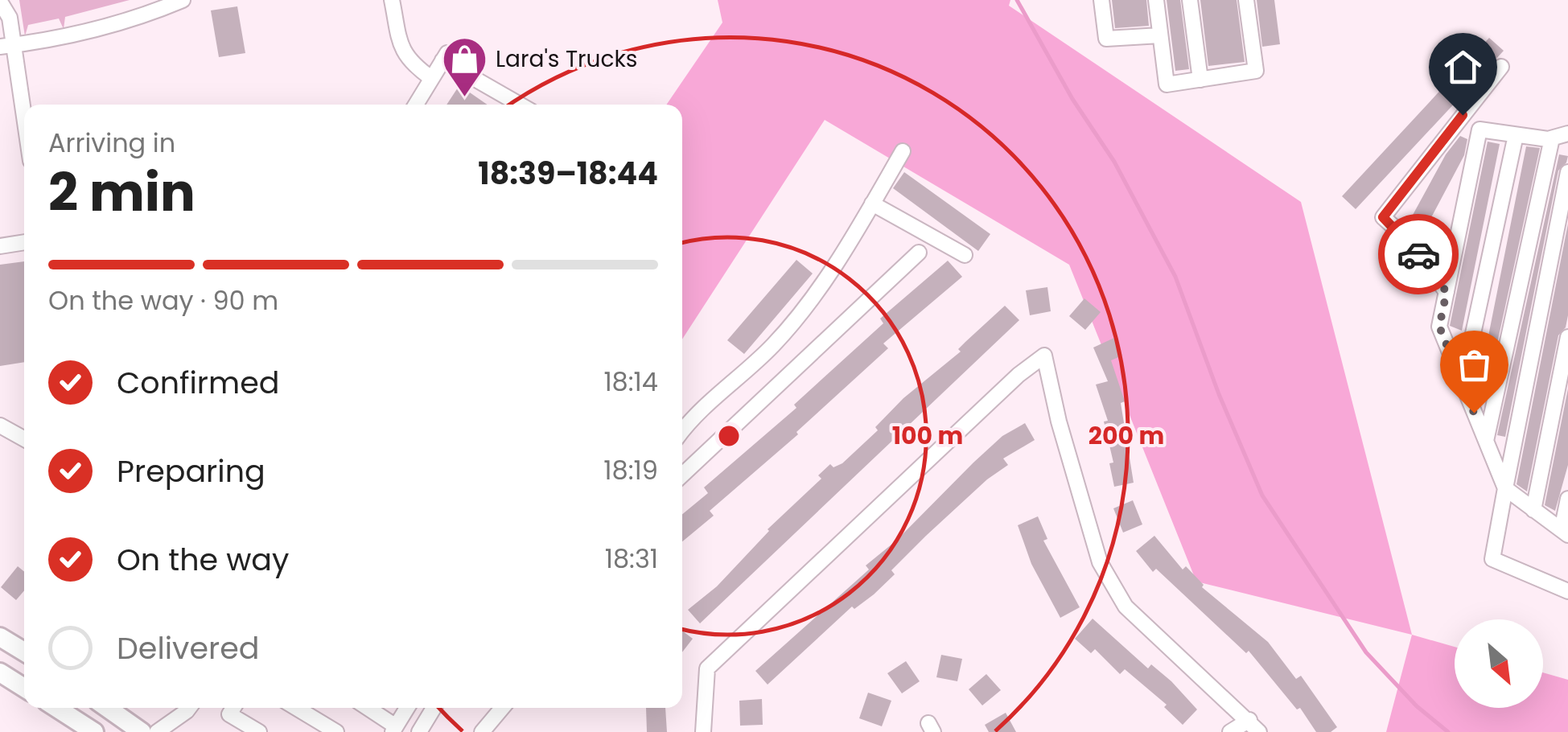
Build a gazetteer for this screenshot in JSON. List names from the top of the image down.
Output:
{
  "places": {
    "shop": ["Lara's Trucks"]
  },
  "north": "bottom right",
  "page": {
    "heading": ["2 min", "Arriving in", "18:39–18:44"],
    "bar": "On the way · 90 m",
    "list": [
      ["Confirmed", "18:14"],
      ["Preparing", "18:19"],
      ["On the way", "18:31"],
      "Delivered"
    ]
  },
  "rings": ["100 m", "200 m"]
}
